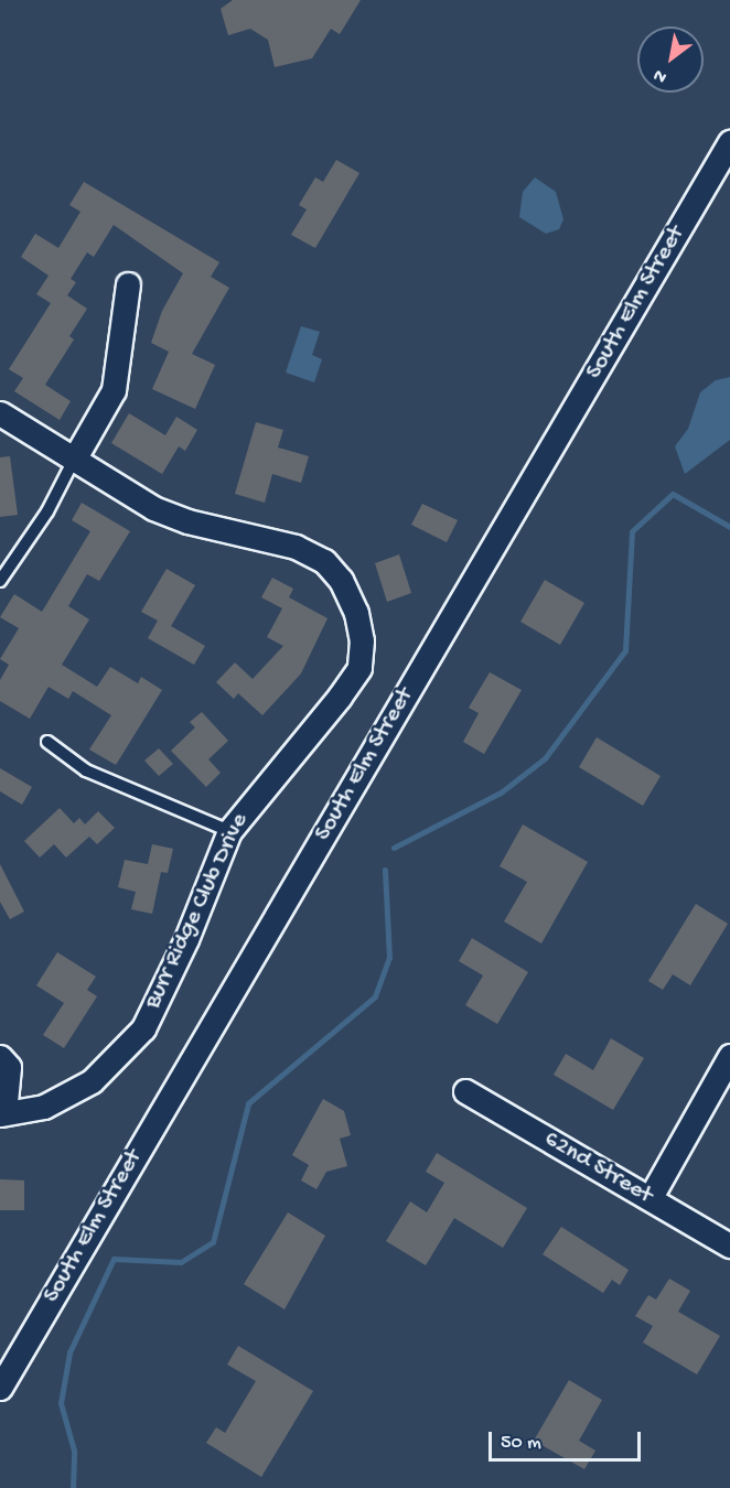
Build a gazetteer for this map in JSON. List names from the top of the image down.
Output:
{
  "streets": {
    "street": ["South Elm Street", "Burr Ridge Club Drive", "62nd Street"]
  },
  "scale_bar": "50 m",
  "north": "bottom left"
}
